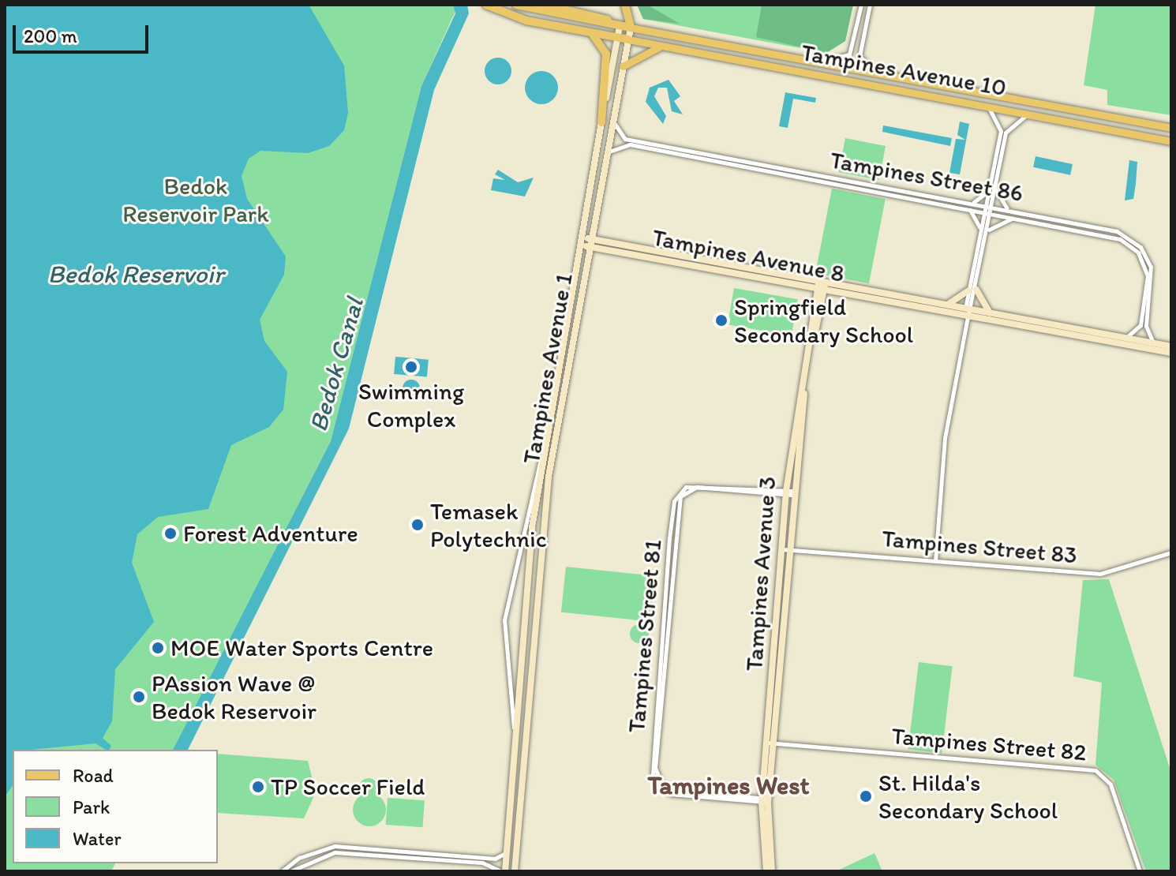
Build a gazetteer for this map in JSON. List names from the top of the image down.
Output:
{
  "streets": {
    "main road": ["Tampines Avenue 10"],
    "street": [
      "Tampines Street 86",
      "Tampines Avenue 8",
      "Tampines Avenue 1",
      "Tampines Street 83",
      "Tampines Avenue 3",
      "Tampines Street 81",
      "Tampines Street 82"
    ]
  },
  "crossings": [
    ["Tampines Avenue 10", "Tampines Avenue 1"],
    ["Tampines Street 86", "Tampines Avenue 8"],
    ["Tampines Street 86", "Tampines Avenue 1"],
    ["Tampines Avenue 8", "Tampines Avenue 1"],
    ["Tampines Avenue 8", "Tampines Avenue 3"],
    ["Tampines Street 83", "Tampines Avenue 3"],
    ["Tampines Avenue 3", "Tampines Street 81"],
    ["Tampines Avenue 3", "Tampines Street 82"]
  ],
  "districts": ["Tampines West"],
  "water": ["Bedok Reservoir", "Bedok Canal"],
  "parks": ["Bedok Reservoir Park"],
  "places": [
    "Springfield Secondary School",
    "Swimming Complex",
    "Temasek Polytechnic",
    "Forest Adventure",
    "MOE Water Sports Centre",
    "PAssion Wave @ Bedok Reservoir",
    "TP Soccer Field",
    "St. Hilda's Secondary School"
  ],
  "legend": ["Road", "Park", "Water"],
  "scale_bar": "200 m"
}
